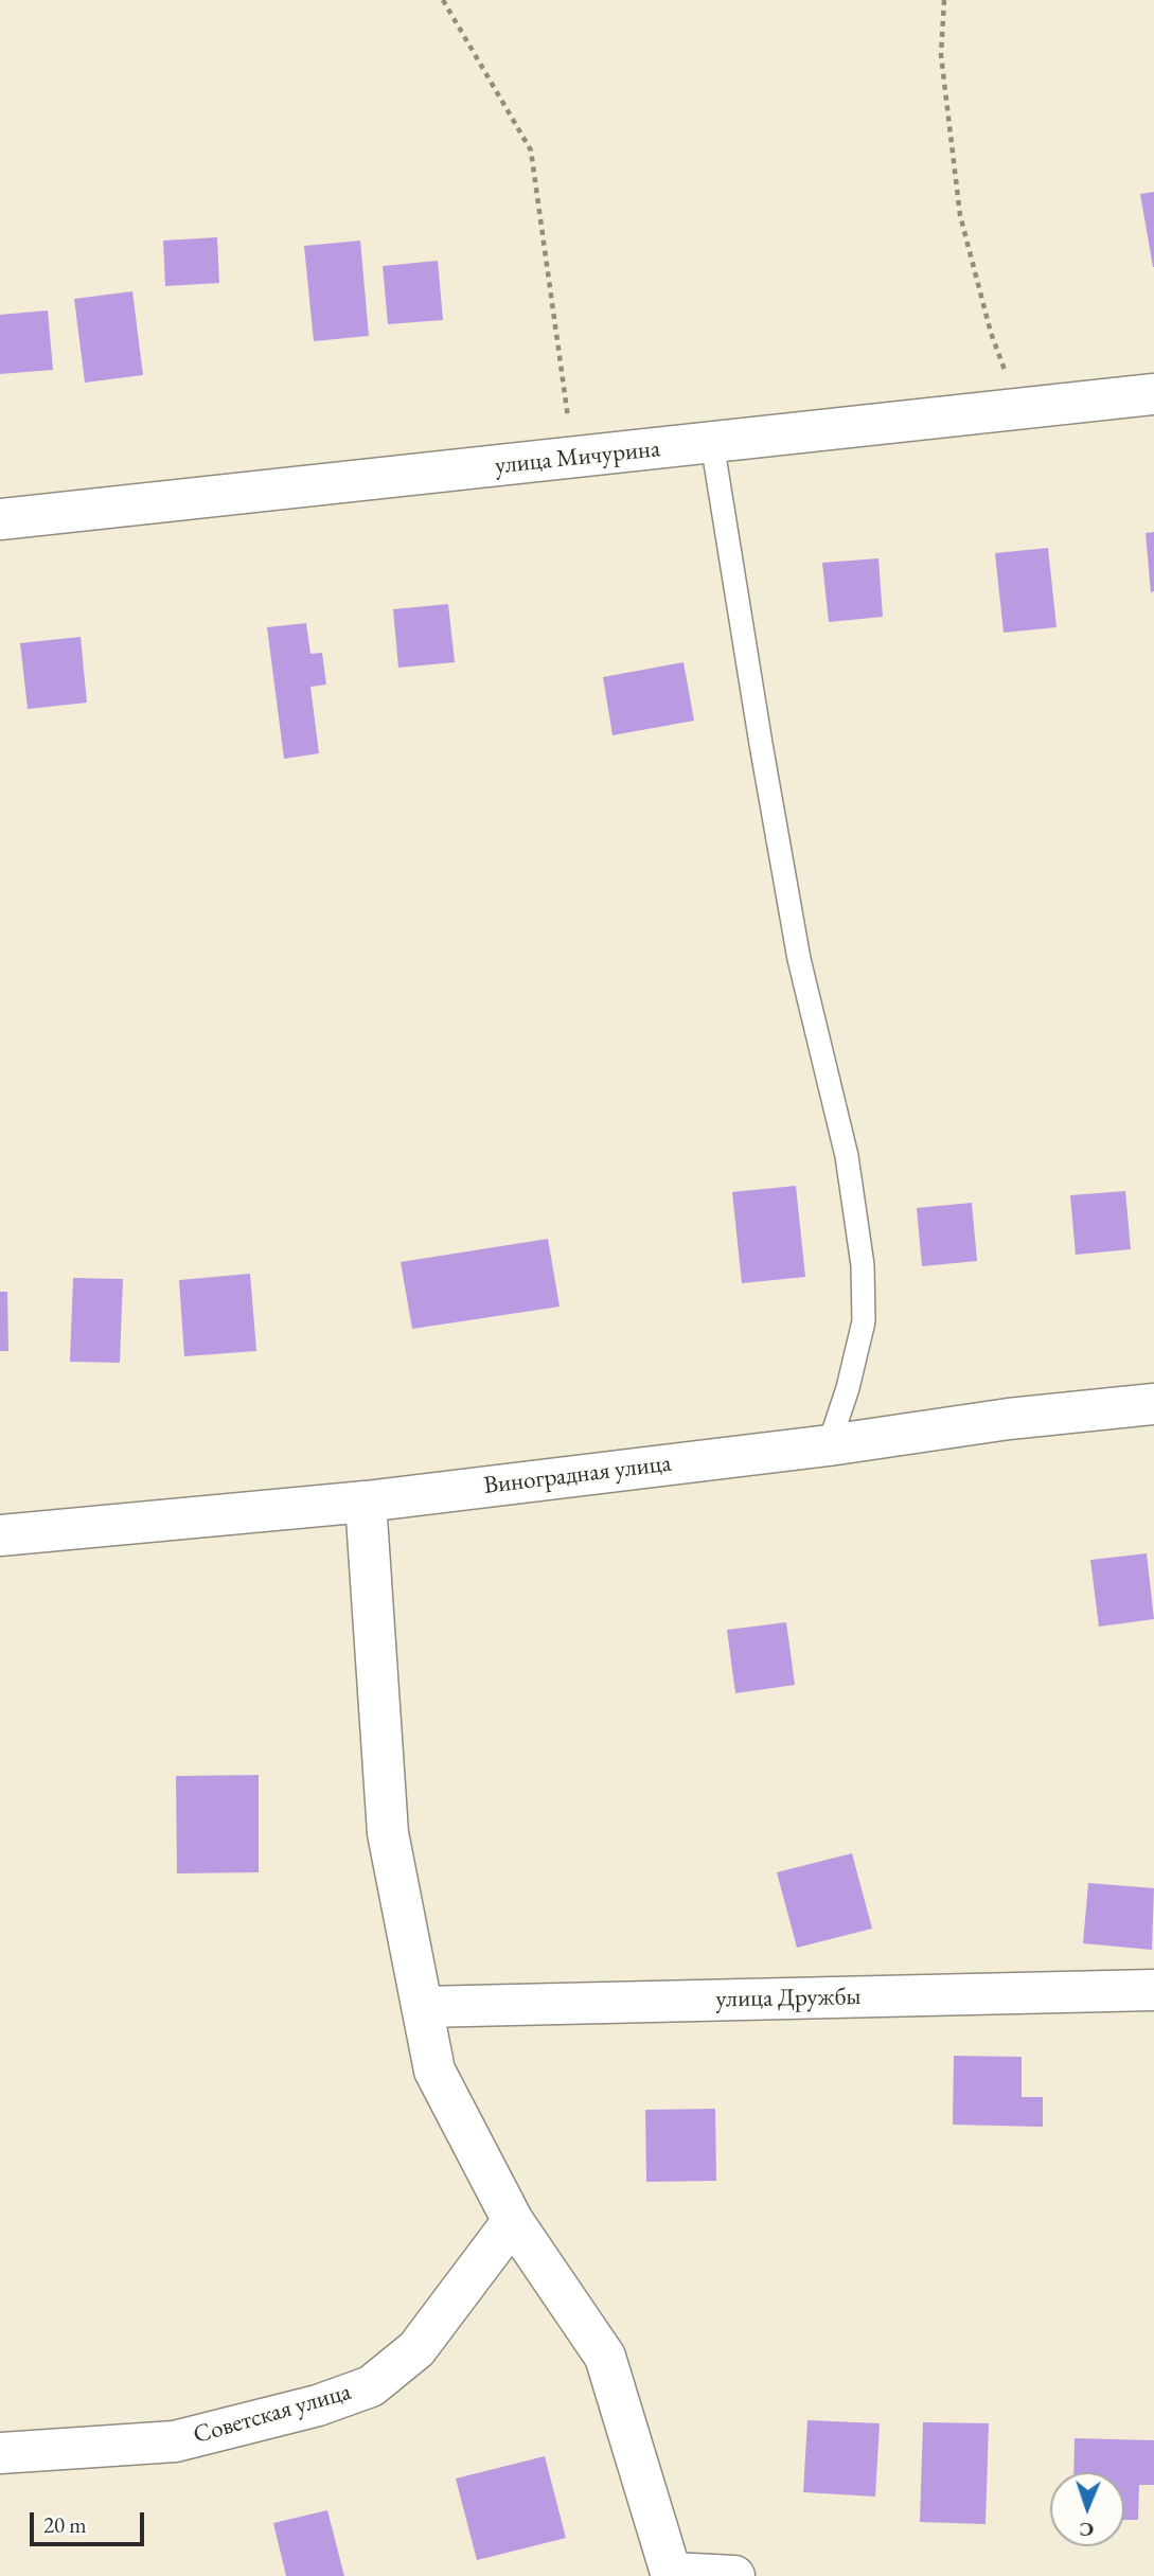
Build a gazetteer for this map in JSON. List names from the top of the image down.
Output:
{
  "streets": {
    "street": [
      "улица Мичурина",
      "Виноградная улица",
      "улица Дружбы",
      "Советская улица"
    ]
  },
  "scale_bar": "20 m",
  "north": "bottom"
}
